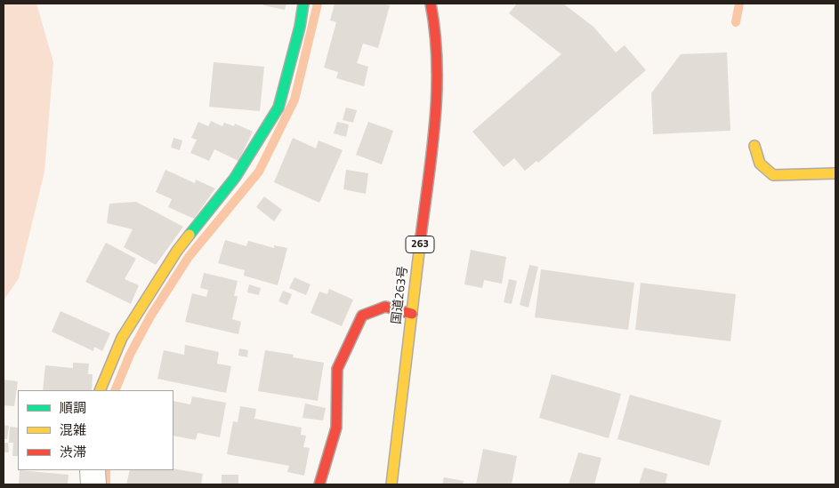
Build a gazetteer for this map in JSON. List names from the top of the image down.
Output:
{
  "streets": {
    "main road": ["263", "国道263号"]
  },
  "legend": ["順調", "混雑", "渋滞"]
}
